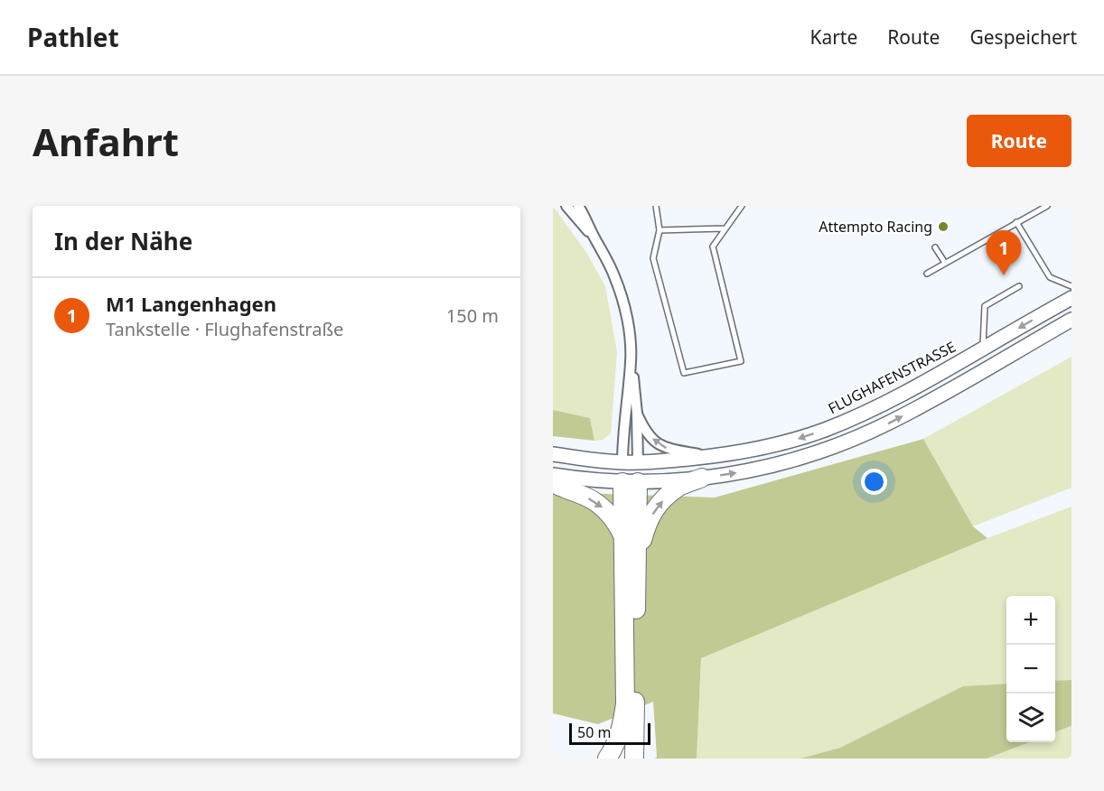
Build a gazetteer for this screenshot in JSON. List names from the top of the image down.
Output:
{
  "streets": {
    "main road": ["FLUGHAFENSTRASSE"]
  },
  "places": ["Attempto Racing"],
  "scale_bar": "50 m",
  "page": {
    "header": "Pathlet",
    "nav": ["Karte", "Route", "Gespeichert"],
    "buttons": "Route",
    "title": "Anfahrt",
    "heading": "In der Nähe",
    "pins": "1",
    "list": [
      {
        "mark": "1",
        "name": "M1 Langenhagen",
        "note": "Tankstelle · Flughafenstraße",
        "value": "150 m"
      }
    ],
    "map_buttons": ["+", "−"],
    "scale": "50 m"
  }
}
